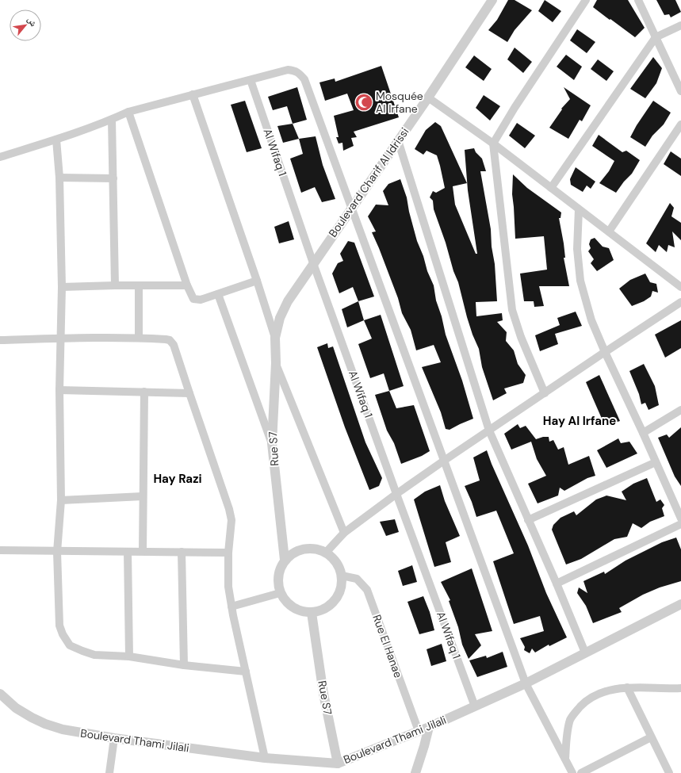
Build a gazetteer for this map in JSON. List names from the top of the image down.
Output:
{
  "streets": {
    "street": [
      "Al Wifaq 1",
      "Boulevard Charif Al Idrissi",
      "Rue S7",
      "Rue El Hanae",
      "Boulevard Thami Jilali"
    ]
  },
  "crossings": [
    ["Al Wifaq 1", "Boulevard Charif Al Idrissi"],
    ["Al Wifaq 1", "Boulevard Thami Jilali"],
    ["Boulevard Charif Al Idrissi", "Rue S7"],
    ["Rue S7", "Rue El Hanae"],
    ["Rue S7", "Boulevard Thami Jilali"],
    ["Rue El Hanae", "Boulevard Thami Jilali"]
  ],
  "districts": ["Hay Al Irfane", "Hay Razi"],
  "places": {
    "mosque": ["Mosquée Al Irfane"]
  },
  "north": "top right"
}
